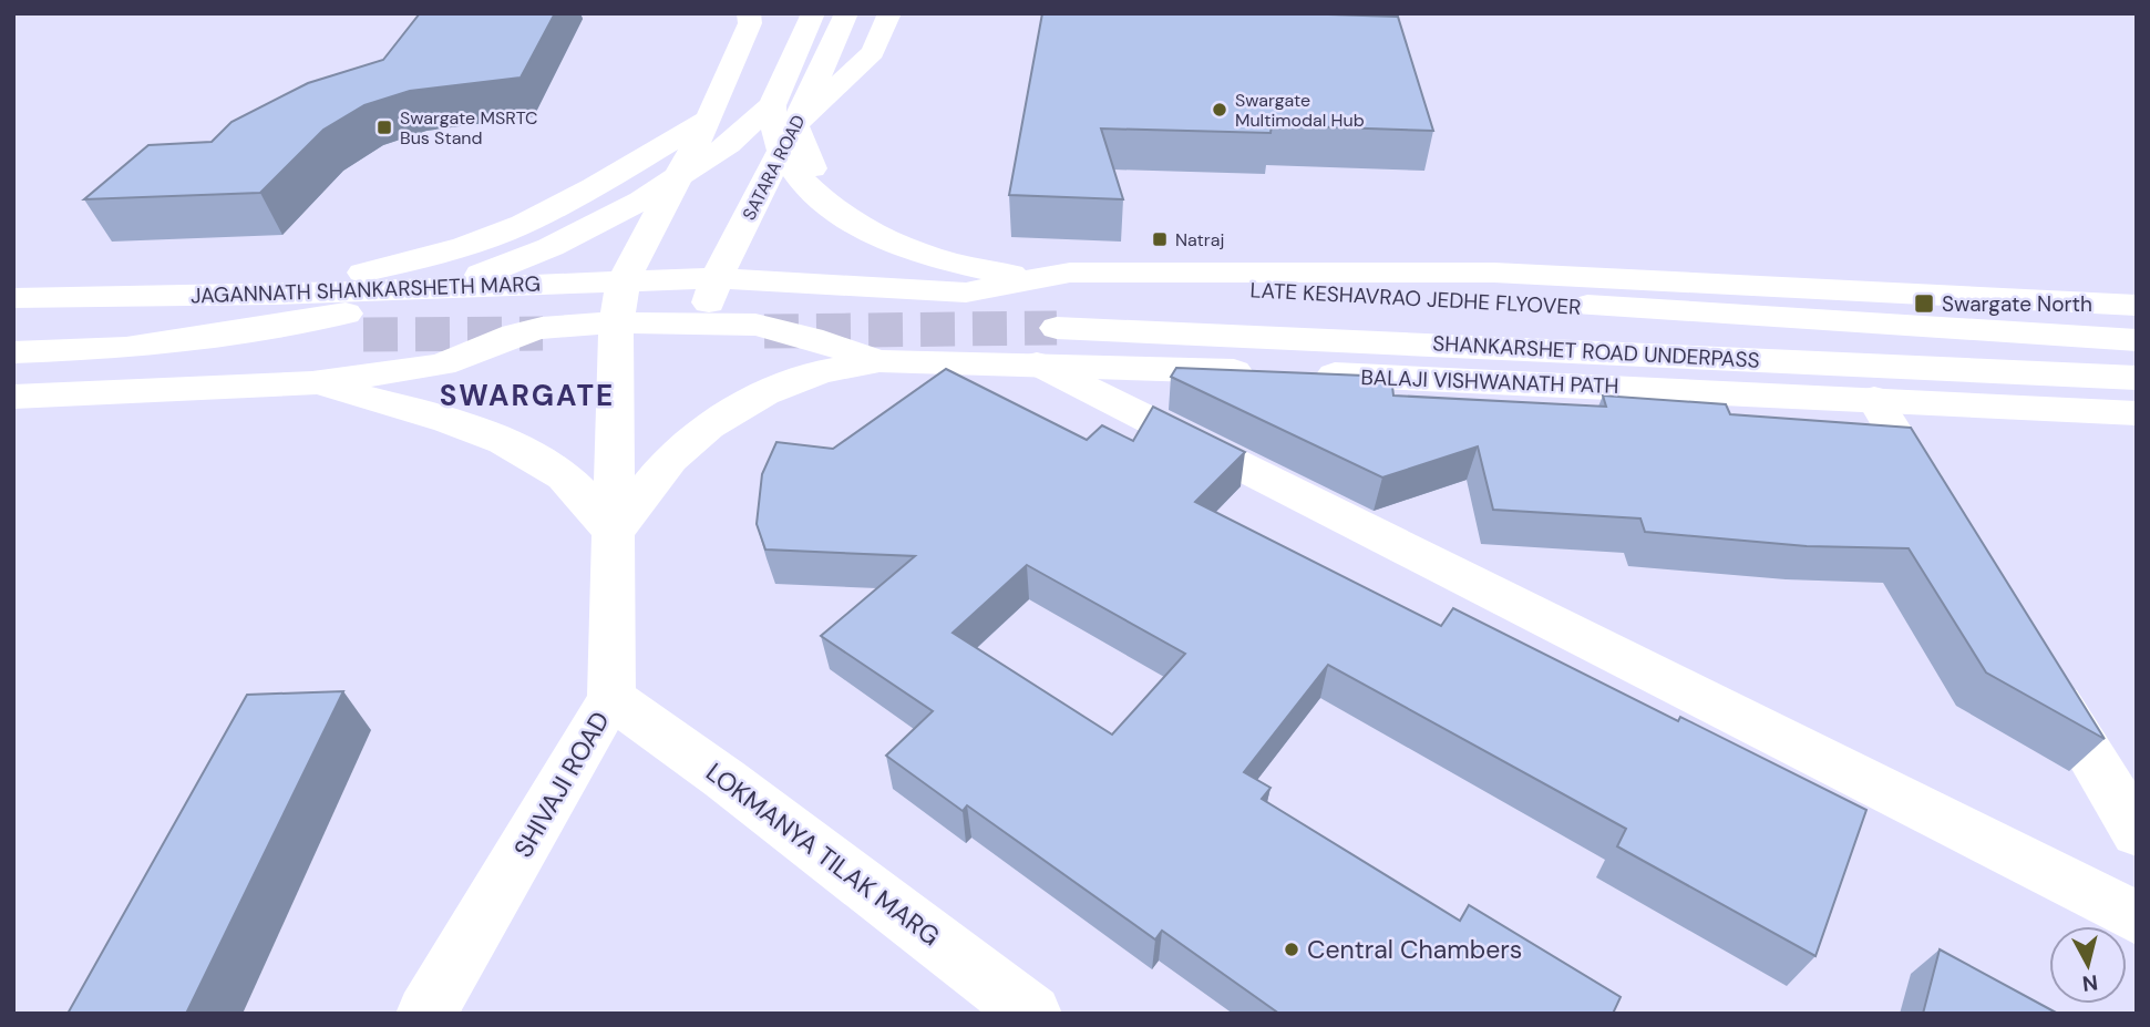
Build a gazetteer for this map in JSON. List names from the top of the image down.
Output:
{
  "streets": {
    "main road": [
      "SATARA ROAD",
      "JAGANNATH SHANKARSHETH MARG",
      "LATE KESHAVRAO JEDHE FLYOVER",
      "SHANKARSHET ROAD UNDERPASS",
      "BALAJI VISHWANATH PATH",
      "SHIVAJI ROAD",
      "LOKMANYA TILAK MARG"
    ]
  },
  "crossings": [
    ["SATARA ROAD", "JAGANNATH SHANKARSHETH MARG"],
    ["SATARA ROAD", "LATE KESHAVRAO JEDHE FLYOVER"],
    ["SATARA ROAD", "BALAJI VISHWANATH PATH"],
    ["JAGANNATH SHANKARSHETH MARG", "BALAJI VISHWANATH PATH"],
    ["JAGANNATH SHANKARSHETH MARG", "SHIVAJI ROAD"],
    ["SHANKARSHET ROAD UNDERPASS", "BALAJI VISHWANATH PATH"],
    ["BALAJI VISHWANATH PATH", "SHIVAJI ROAD"],
    ["SHIVAJI ROAD", "LOKMANYA TILAK MARG"]
  ],
  "districts": ["SWARGATE"],
  "places": {
    "other": ["Swargate Multimodal Hub", "Central Chambers"],
    "transit": ["Swargate MSRTC Bus Stand", "Natraj", "Swargate North"]
  },
  "north": "bottom"
}
